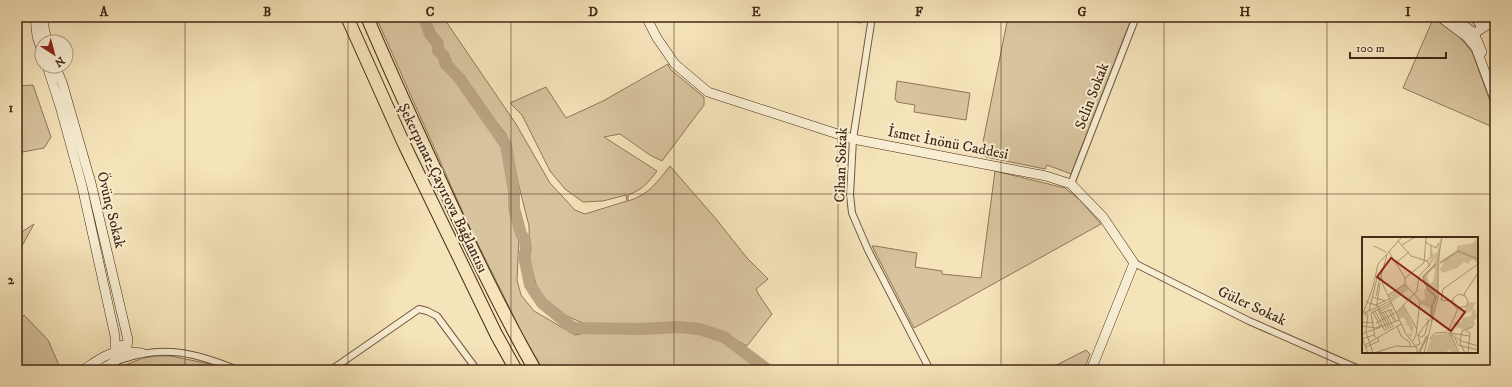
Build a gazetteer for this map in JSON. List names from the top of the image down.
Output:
{
  "streets": {
    "highway": ["Şekerpınar-Çayırova Bağlantısı"],
    "street": [
      "Selin Sokak",
      "İsmet İnönü Caddesi",
      "Cihan Sokak",
      "Övünç Sokak",
      "Güler Sokak"
    ]
  },
  "crossings": [
    ["Selin Sokak", "İsmet İnönü Caddesi"],
    ["İsmet İnönü Caddesi", "Cihan Sokak"],
    ["İsmet İnönü Caddesi", "Güler Sokak"]
  ],
  "scale_bar": "100 m",
  "north": "bottom right",
  "grid": {
    "columns": [
      "A",
      "B",
      "C",
      "D",
      "E",
      "F",
      "G",
      "H",
      "I"
    ],
    "rows": ["1", "2"]
  }
}
